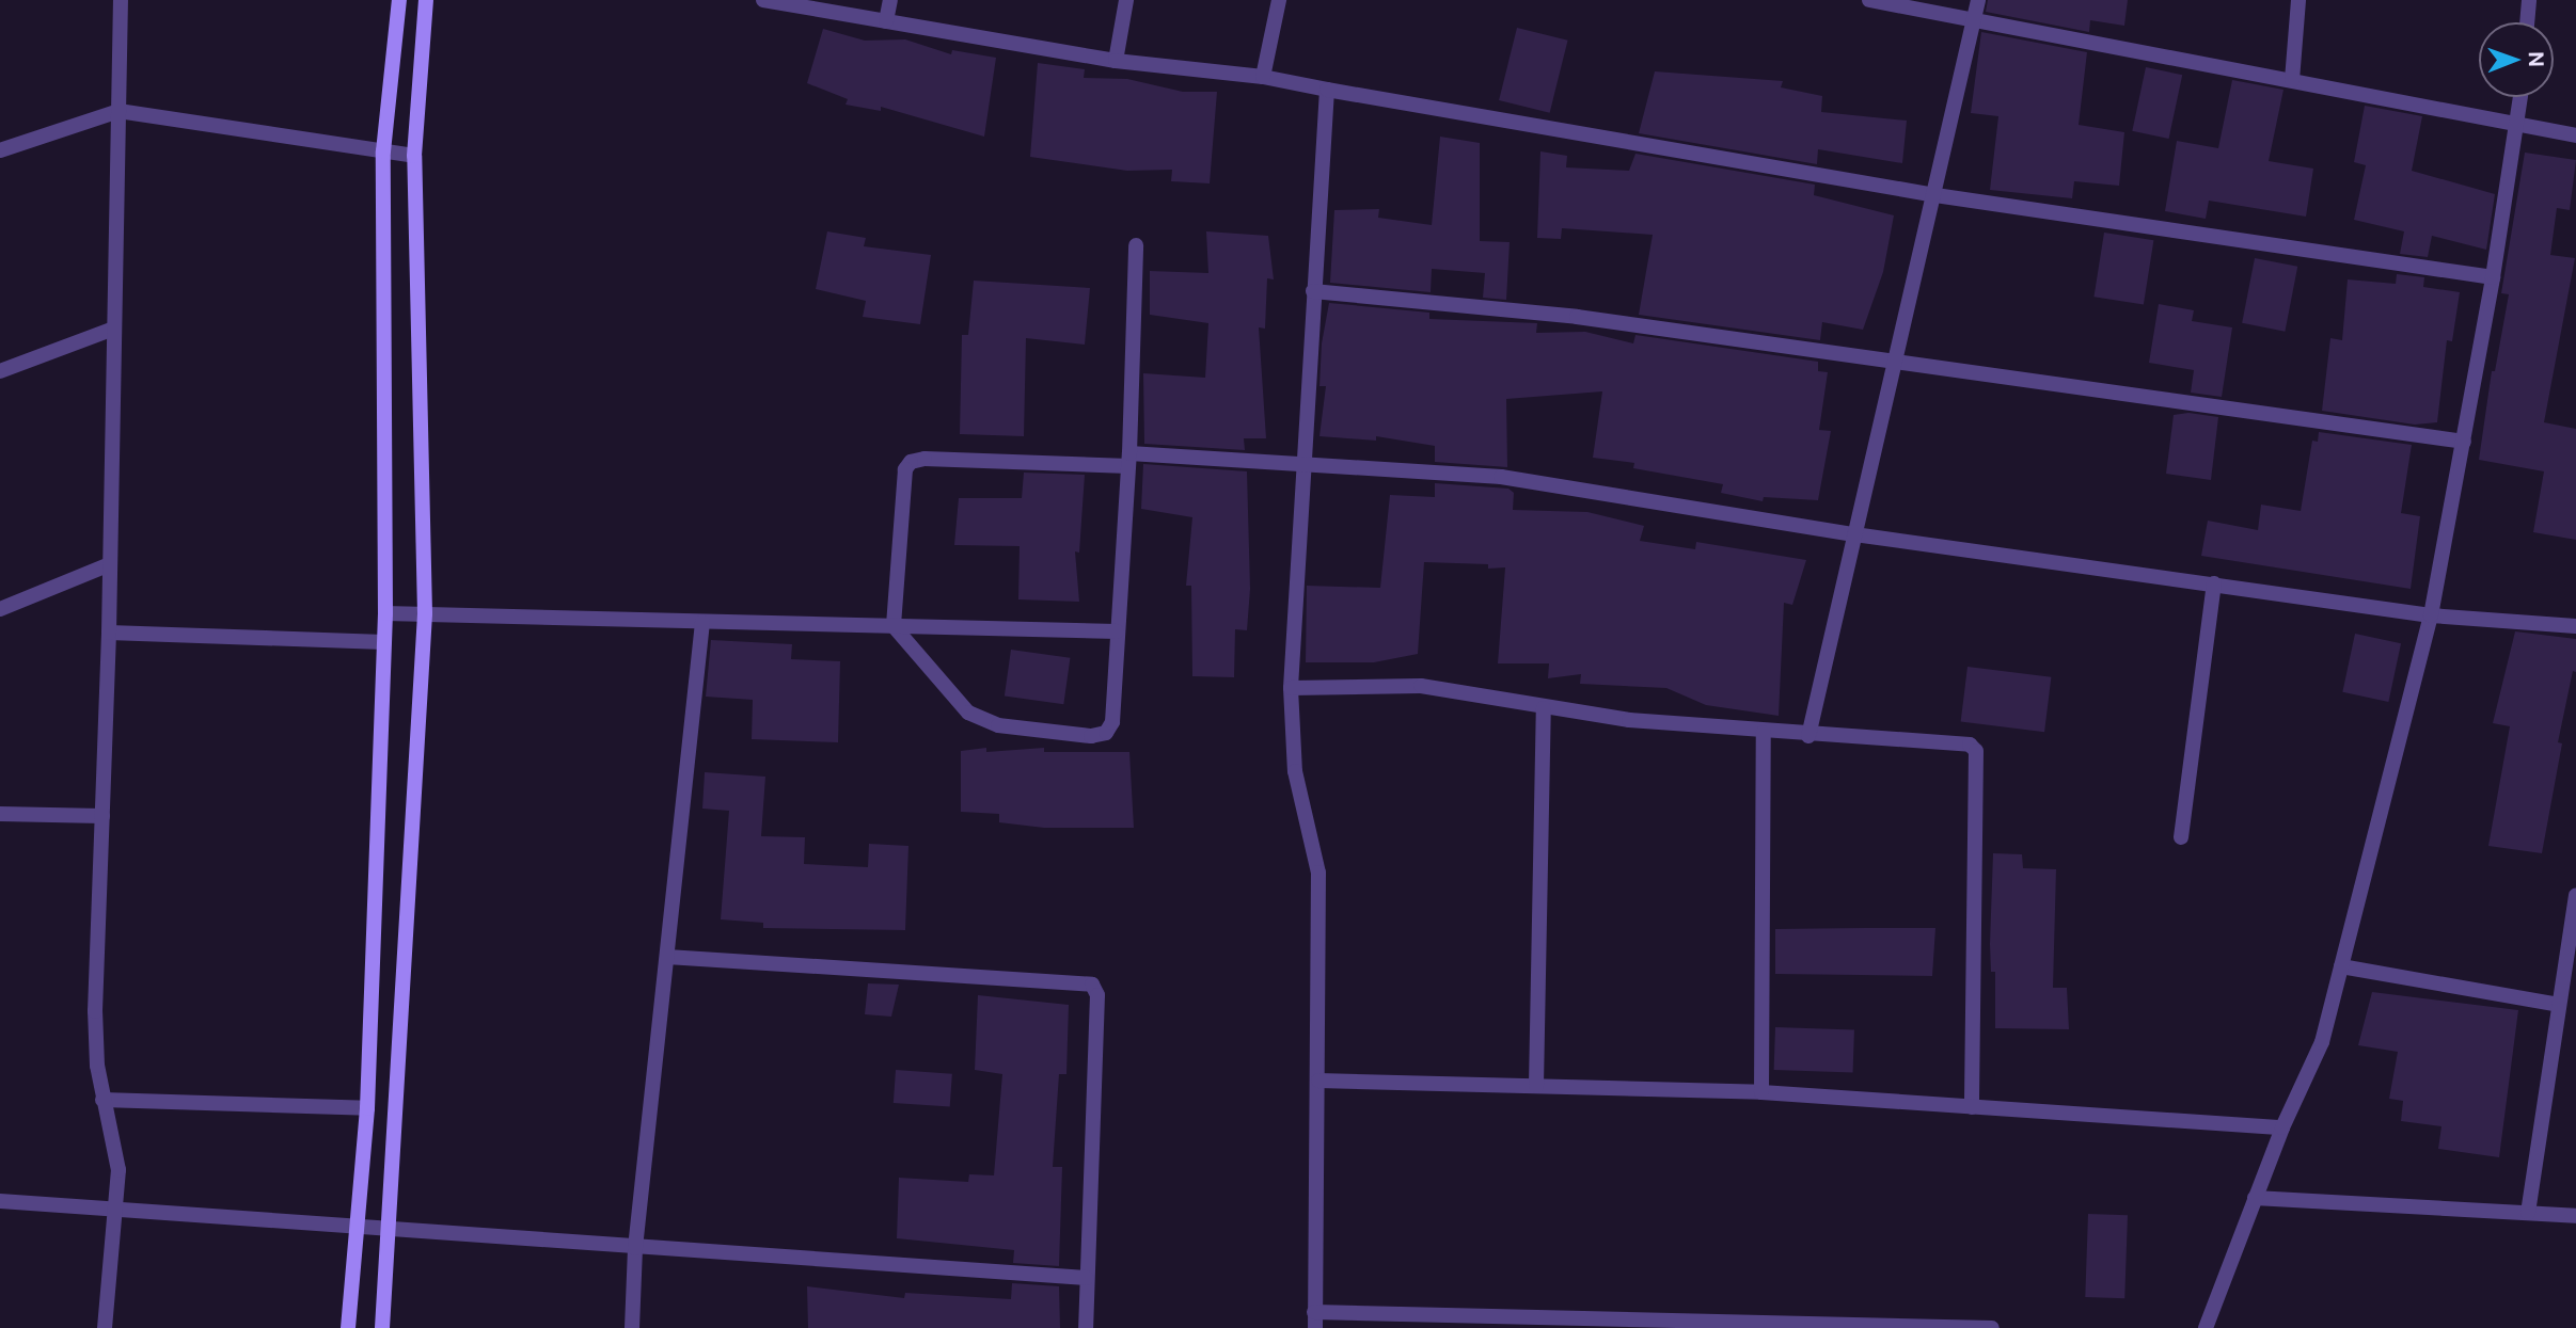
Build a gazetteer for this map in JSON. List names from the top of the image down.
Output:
{
  "north": "right"
}
